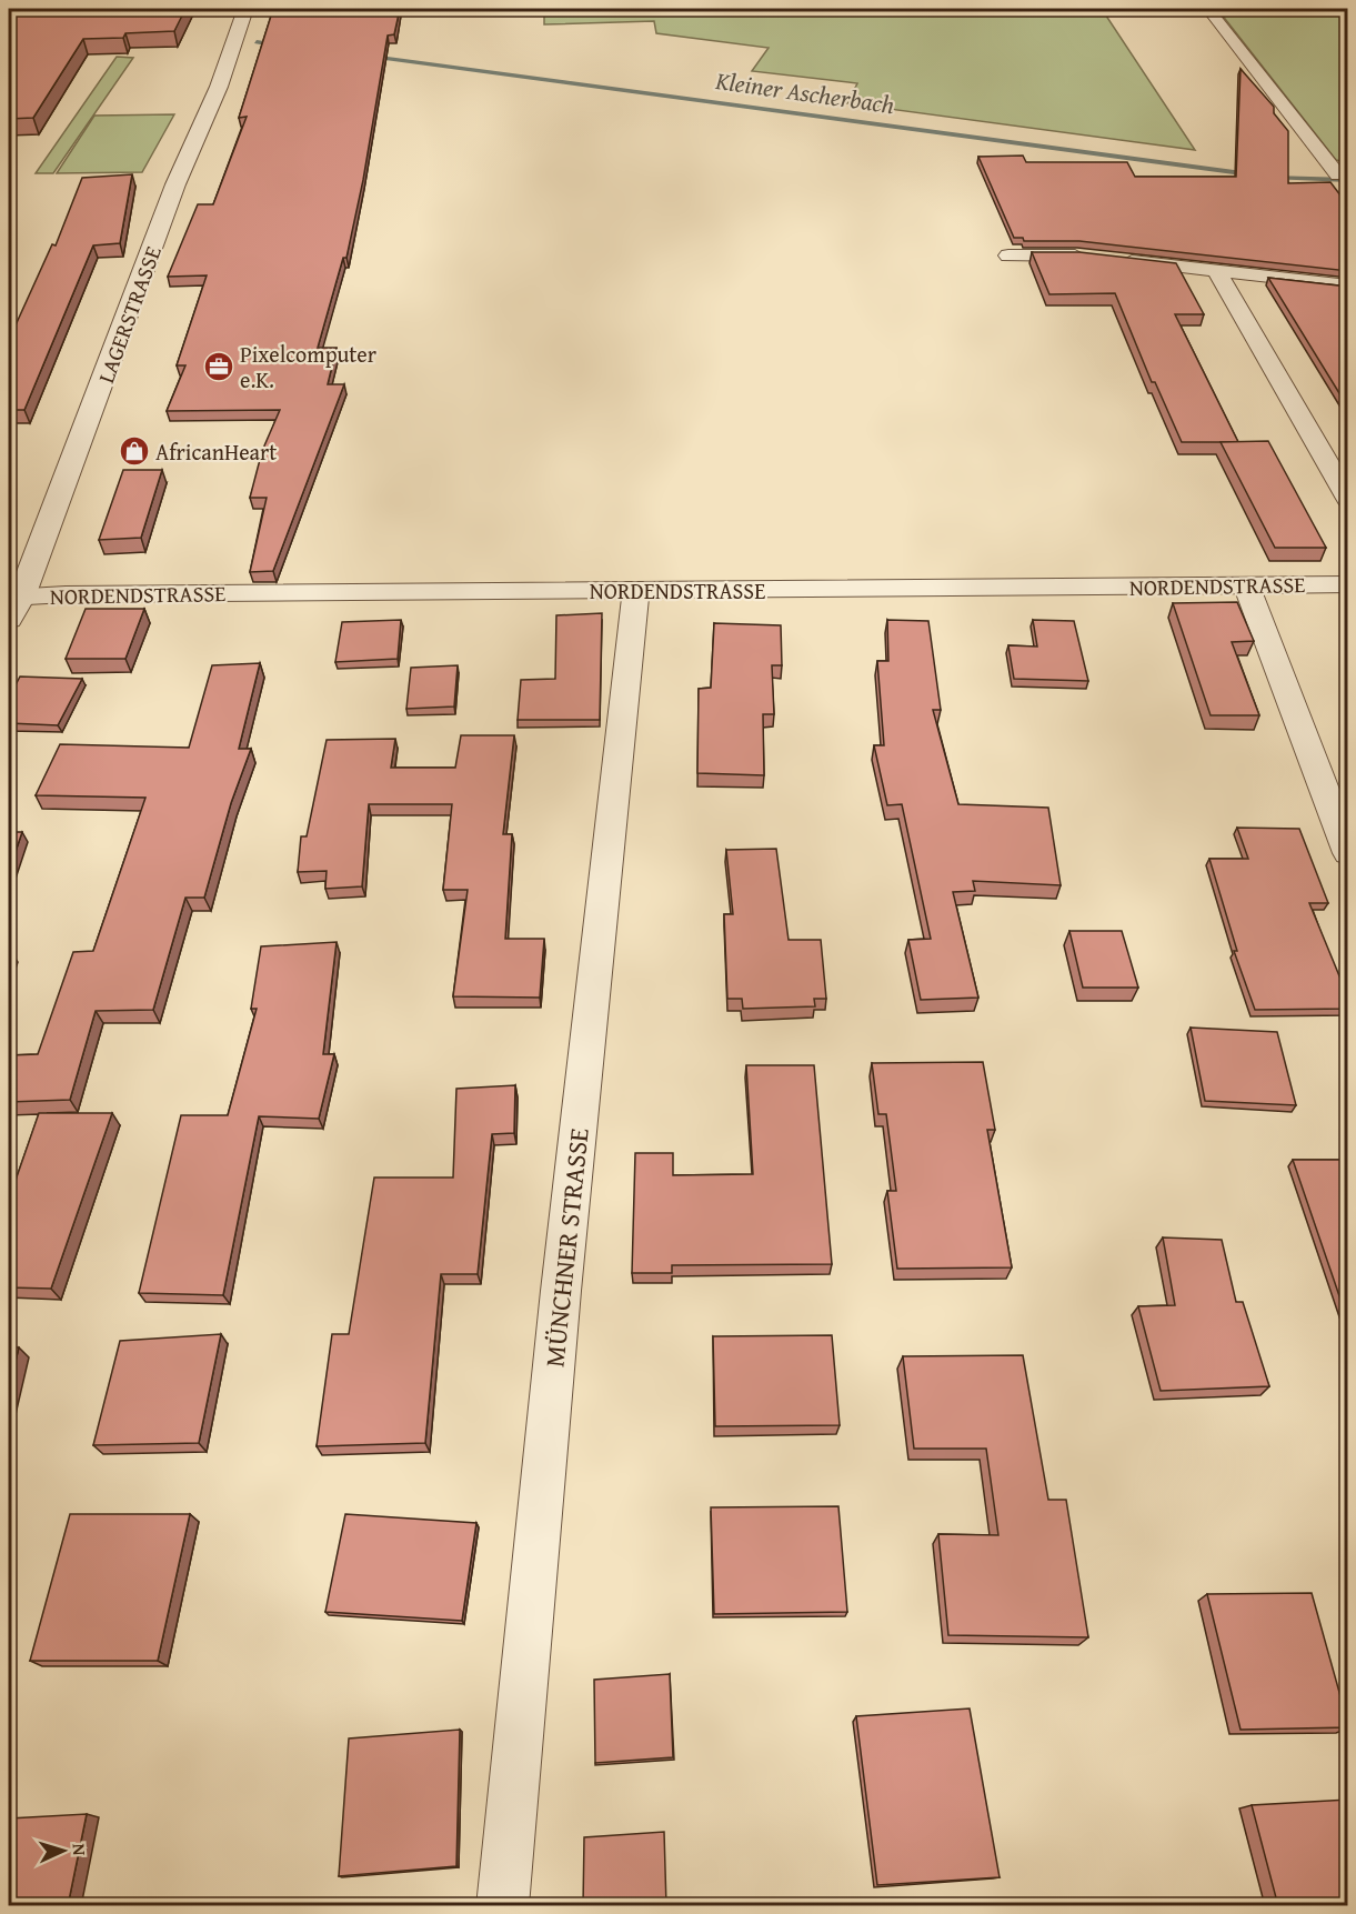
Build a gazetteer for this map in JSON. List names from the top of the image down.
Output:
{
  "streets": {
    "street": ["LAGERSTRASSE", "NORDENDSTRASSE", "MÜNCHNER STRASSE"]
  },
  "crossings": [
    ["LAGERSTRASSE", "NORDENDSTRASSE"],
    ["NORDENDSTRASSE", "MÜNCHNER STRASSE"]
  ],
  "water": ["Kleiner Ascherbach"],
  "places": {
    "office": ["Pixelcomputer e.K."],
    "shop": ["AfricanHeart"]
  },
  "north": "right"
}
